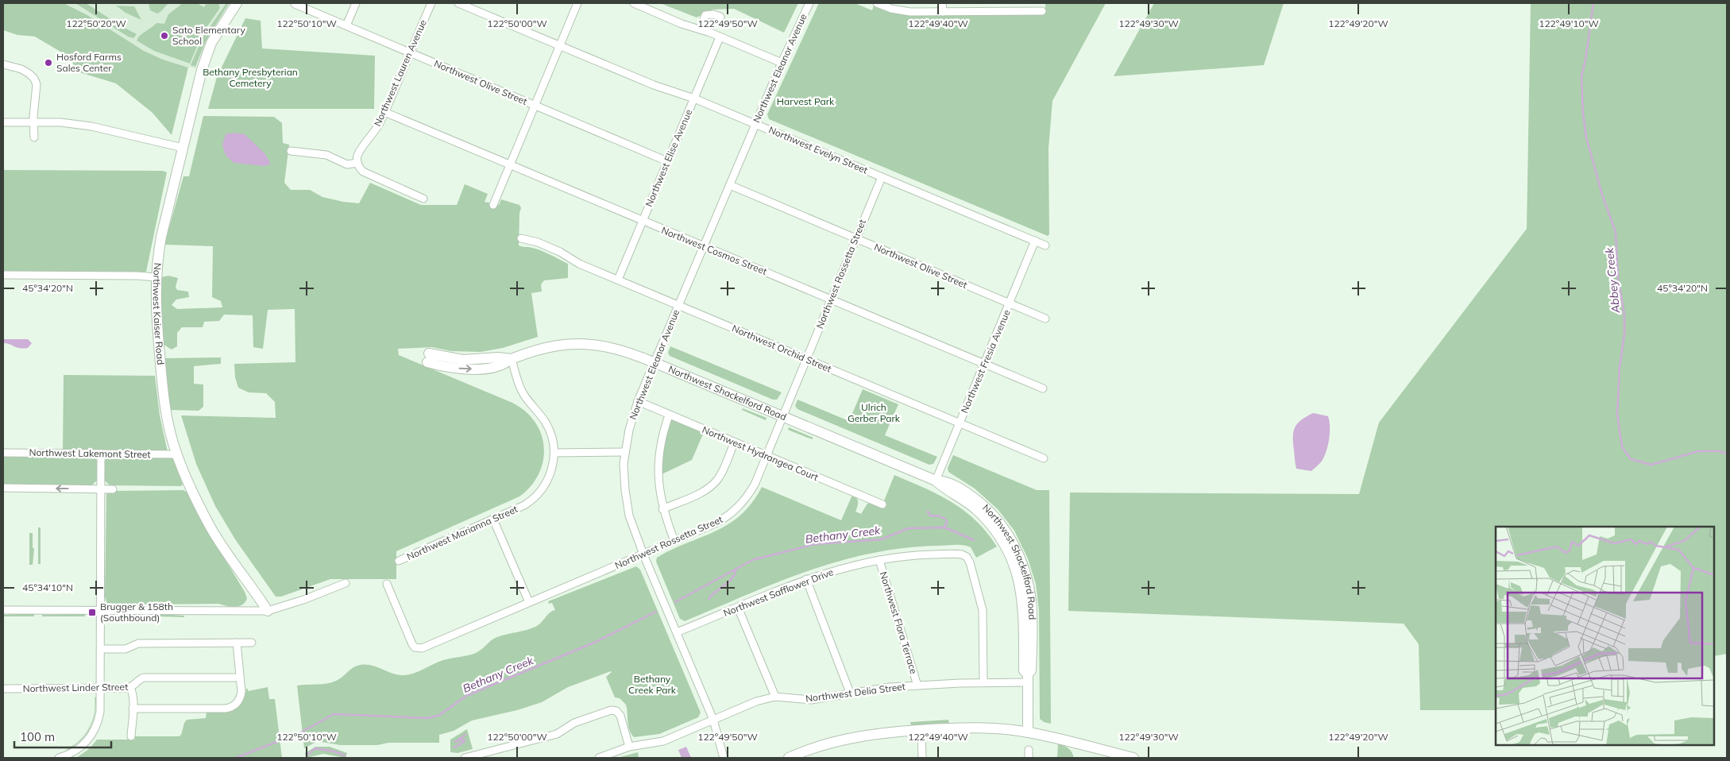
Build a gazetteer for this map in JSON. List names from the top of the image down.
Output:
{
  "streets": {
    "street": [
      "Northwest Eleanor Avenue",
      "Northwest Lauren Avenue",
      "Northwest Olive Street",
      "Northwest Evelyn Street",
      "Northwest Elise Avenue",
      "Northwest Cosmos Street",
      "Northwest Rossetta Street",
      "Northwest Kaiser Road",
      "Northwest Orchid Street",
      "Northwest Fresia Avenue",
      "Northwest Shackelford Road",
      "Northwest Lakemont Street",
      "Northwest Hydrangea Court",
      "Northwest Marianna Street",
      "Northwest Safflower Drive",
      "Northwest Flora Terrace",
      "Northwest Linder Street",
      "Northwest Delia Street"
    ]
  },
  "crossings": [
    ["Northwest Eleanor Avenue", "Northwest Olive Street"],
    ["Northwest Eleanor Avenue", "Northwest Evelyn Street"],
    ["Northwest Eleanor Avenue", "Northwest Cosmos Street"],
    ["Northwest Eleanor Avenue", "Northwest Rossetta Street"],
    ["Northwest Eleanor Avenue", "Northwest Orchid Street"],
    ["Northwest Eleanor Avenue", "Northwest Shackelford Road"],
    ["Northwest Eleanor Avenue", "Northwest Hydrangea Court"],
    ["Northwest Eleanor Avenue", "Northwest Safflower Drive"],
    ["Northwest Eleanor Avenue", "Northwest Delia Street"],
    ["Northwest Lauren Avenue", "Northwest Olive Street"],
    ["Northwest Lauren Avenue", "Northwest Cosmos Street"],
    ["Northwest Olive Street", "Northwest Elise Avenue"],
    ["Northwest Olive Street", "Northwest Rossetta Street"],
    ["Northwest Olive Street", "Northwest Fresia Avenue"],
    ["Northwest Evelyn Street", "Northwest Elise Avenue"],
    ["Northwest Evelyn Street", "Northwest Rossetta Street"],
    ["Northwest Evelyn Street", "Northwest Fresia Avenue"],
    ["Northwest Elise Avenue", "Northwest Cosmos Street"],
    ["Northwest Elise Avenue", "Northwest Orchid Street"],
    ["Northwest Cosmos Street", "Northwest Rossetta Street"],
    ["Northwest Cosmos Street", "Northwest Fresia Avenue"],
    ["Northwest Rossetta Street", "Northwest Orchid Street"],
    ["Northwest Rossetta Street", "Northwest Shackelford Road"],
    ["Northwest Rossetta Street", "Northwest Hydrangea Court"],
    ["Northwest Kaiser Road", "Northwest Lakemont Street"],
    ["Northwest Orchid Street", "Northwest Fresia Avenue"],
    ["Northwest Fresia Avenue", "Northwest Shackelford Road"],
    ["Northwest Shackelford Road", "Northwest Marianna Street"],
    ["Northwest Shackelford Road", "Northwest Delia Street"],
    ["Northwest Safflower Drive", "Northwest Flora Terrace"],
    ["Northwest Safflower Drive", "Northwest Delia Street"],
    ["Northwest Flora Terrace", "Northwest Delia Street"]
  ],
  "water": ["Abbey Creek", "Bethany Creek"],
  "parks": [
    "Bethany Presbyterian Cemetery",
    "Harvest Park",
    "Ulrich Gerber Park",
    "Bethany Creek Park"
  ],
  "places": {
    "other": ["Sato Elementary School", "Hosford Farms Sales Center"],
    "transit": ["Brugger & 158th (Southbound)"]
  },
  "scale_bar": "100 m",
  "coordinates": [
    "122°50'20\"W",
    "122°50'10\"W",
    "122°50'00\"W",
    "122°49'50\"W",
    "122°49'40\"W",
    "122°49'30\"W",
    "122°49'20\"W",
    "122°49'10\"W",
    "45°34'20\"N",
    "45°34'10\"N"
  ]
}
